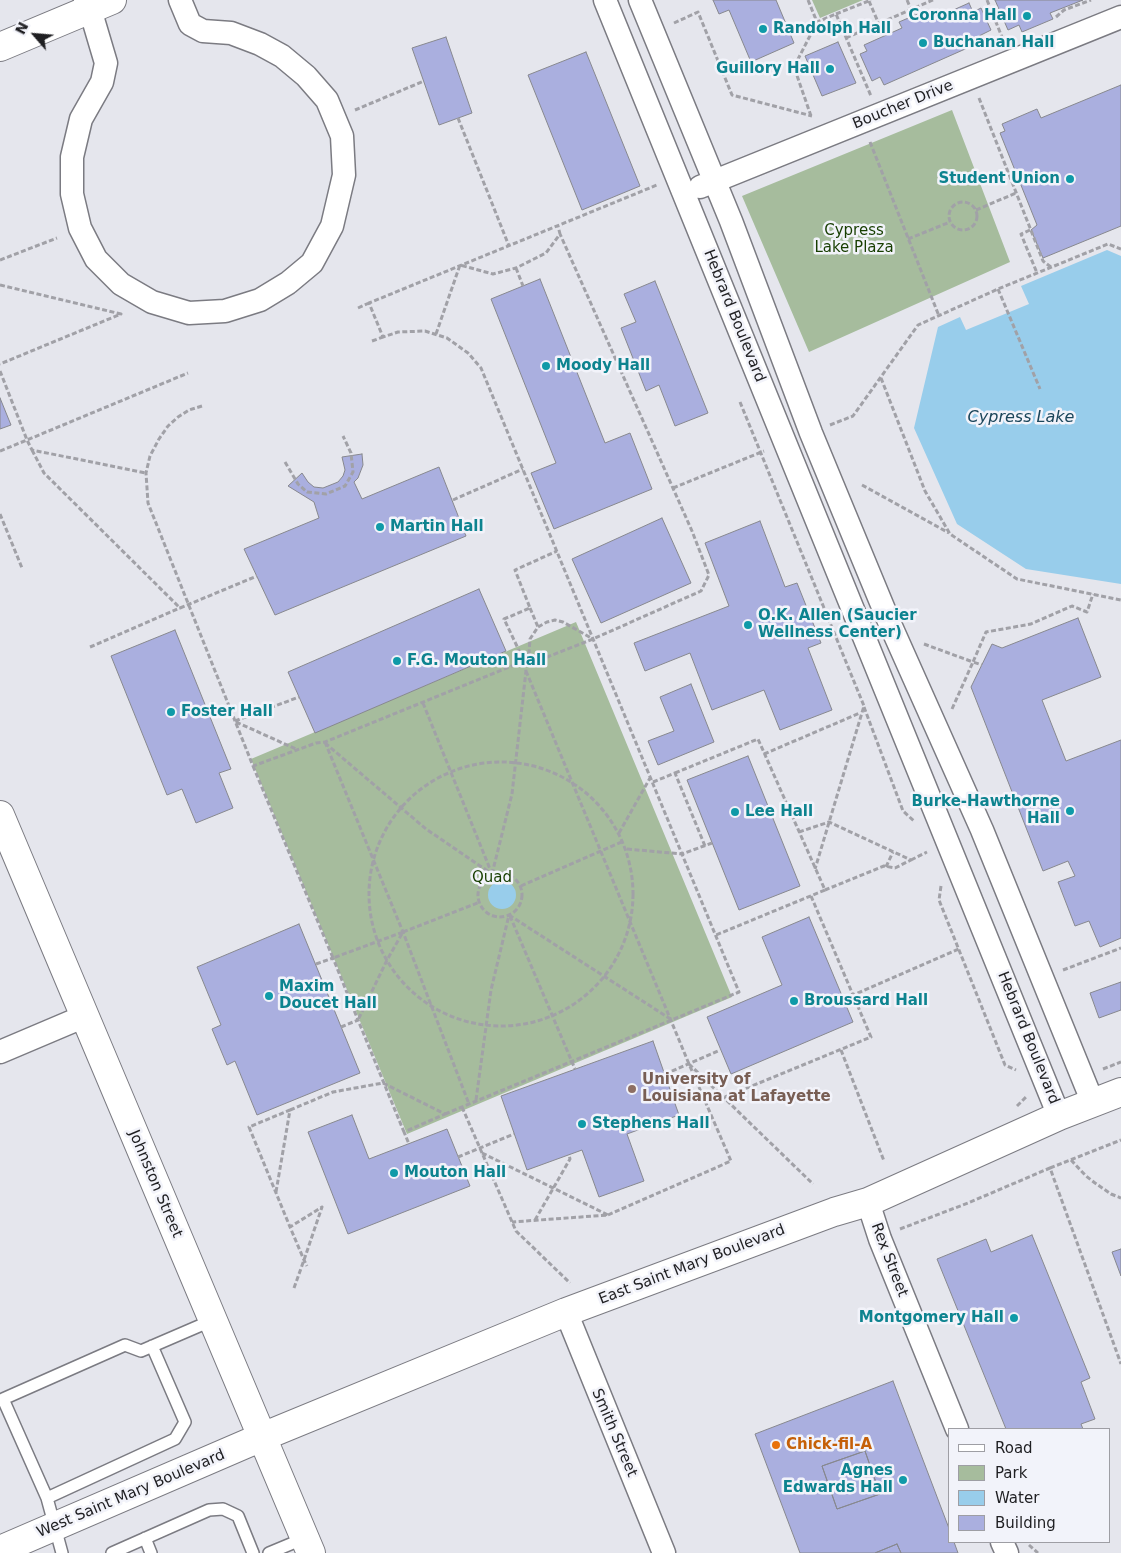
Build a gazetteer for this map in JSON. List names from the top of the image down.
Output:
{
  "streets": {
    "street": [
      "Boucher Drive",
      "Hebrard Boulevard",
      "Johnston Street",
      "Rex Street",
      "East Saint Mary Boulevard",
      "Smith Street",
      "West Saint Mary Boulevard"
    ]
  },
  "crossings": [
    ["Boucher Drive", "Hebrard Boulevard"],
    ["Hebrard Boulevard", "East Saint Mary Boulevard"],
    ["Johnston Street", "East Saint Mary Boulevard"],
    ["Johnston Street", "West Saint Mary Boulevard"],
    ["Rex Street", "East Saint Mary Boulevard"],
    ["East Saint Mary Boulevard", "Smith Street"],
    ["East Saint Mary Boulevard", "West Saint Mary Boulevard"]
  ],
  "water": ["Cypress Lake"],
  "parks": ["Cypress Lake Plaza", "Quad"],
  "places": [
    "Coronna Hall",
    "Randolph Hall",
    "Buchanan Hall",
    "Guillory Hall",
    "Student Union",
    "Moody Hall",
    "Martin Hall",
    "O.K. Allen (Saucier Wellness Center)",
    "F.G. Mouton Hall",
    "Foster Hall",
    "Burke-Hawthorne Hall",
    "Lee Hall",
    "Maxim Doucet Hall",
    "Broussard Hall",
    "University of Louisiana at Lafayette",
    "Stephens Hall",
    "Mouton Hall",
    "Montgomery Hall",
    "Chick-fil-A",
    "Agnes Edwards Hall"
  ],
  "legend": [
    "Road",
    "Park",
    "Water",
    "Building"
  ],
  "north": "top left"
}
